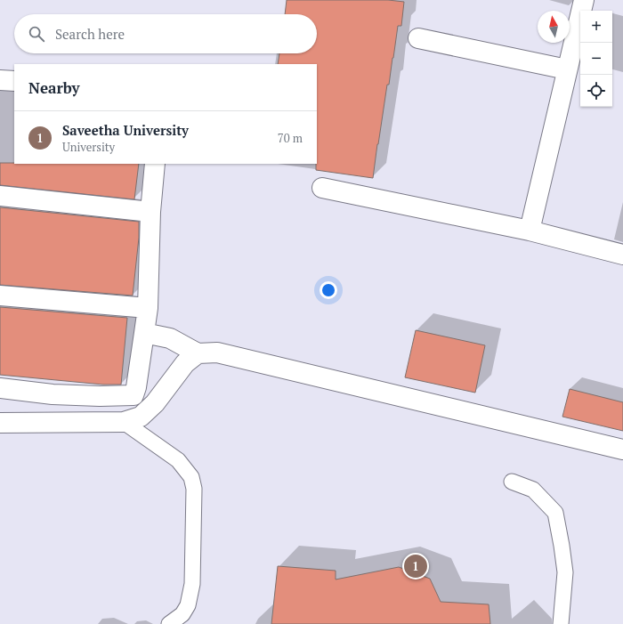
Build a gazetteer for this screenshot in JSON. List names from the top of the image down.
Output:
{
  "north": "top",
  "page": {
    "map_buttons": ["+", "−"],
    "search": "Search here",
    "heading": "Nearby",
    "list": [
      {
        "mark": "1",
        "name": "Saveetha University",
        "note": "University",
        "value": "70 m"
      }
    ],
    "pins": "1"
  }
}
